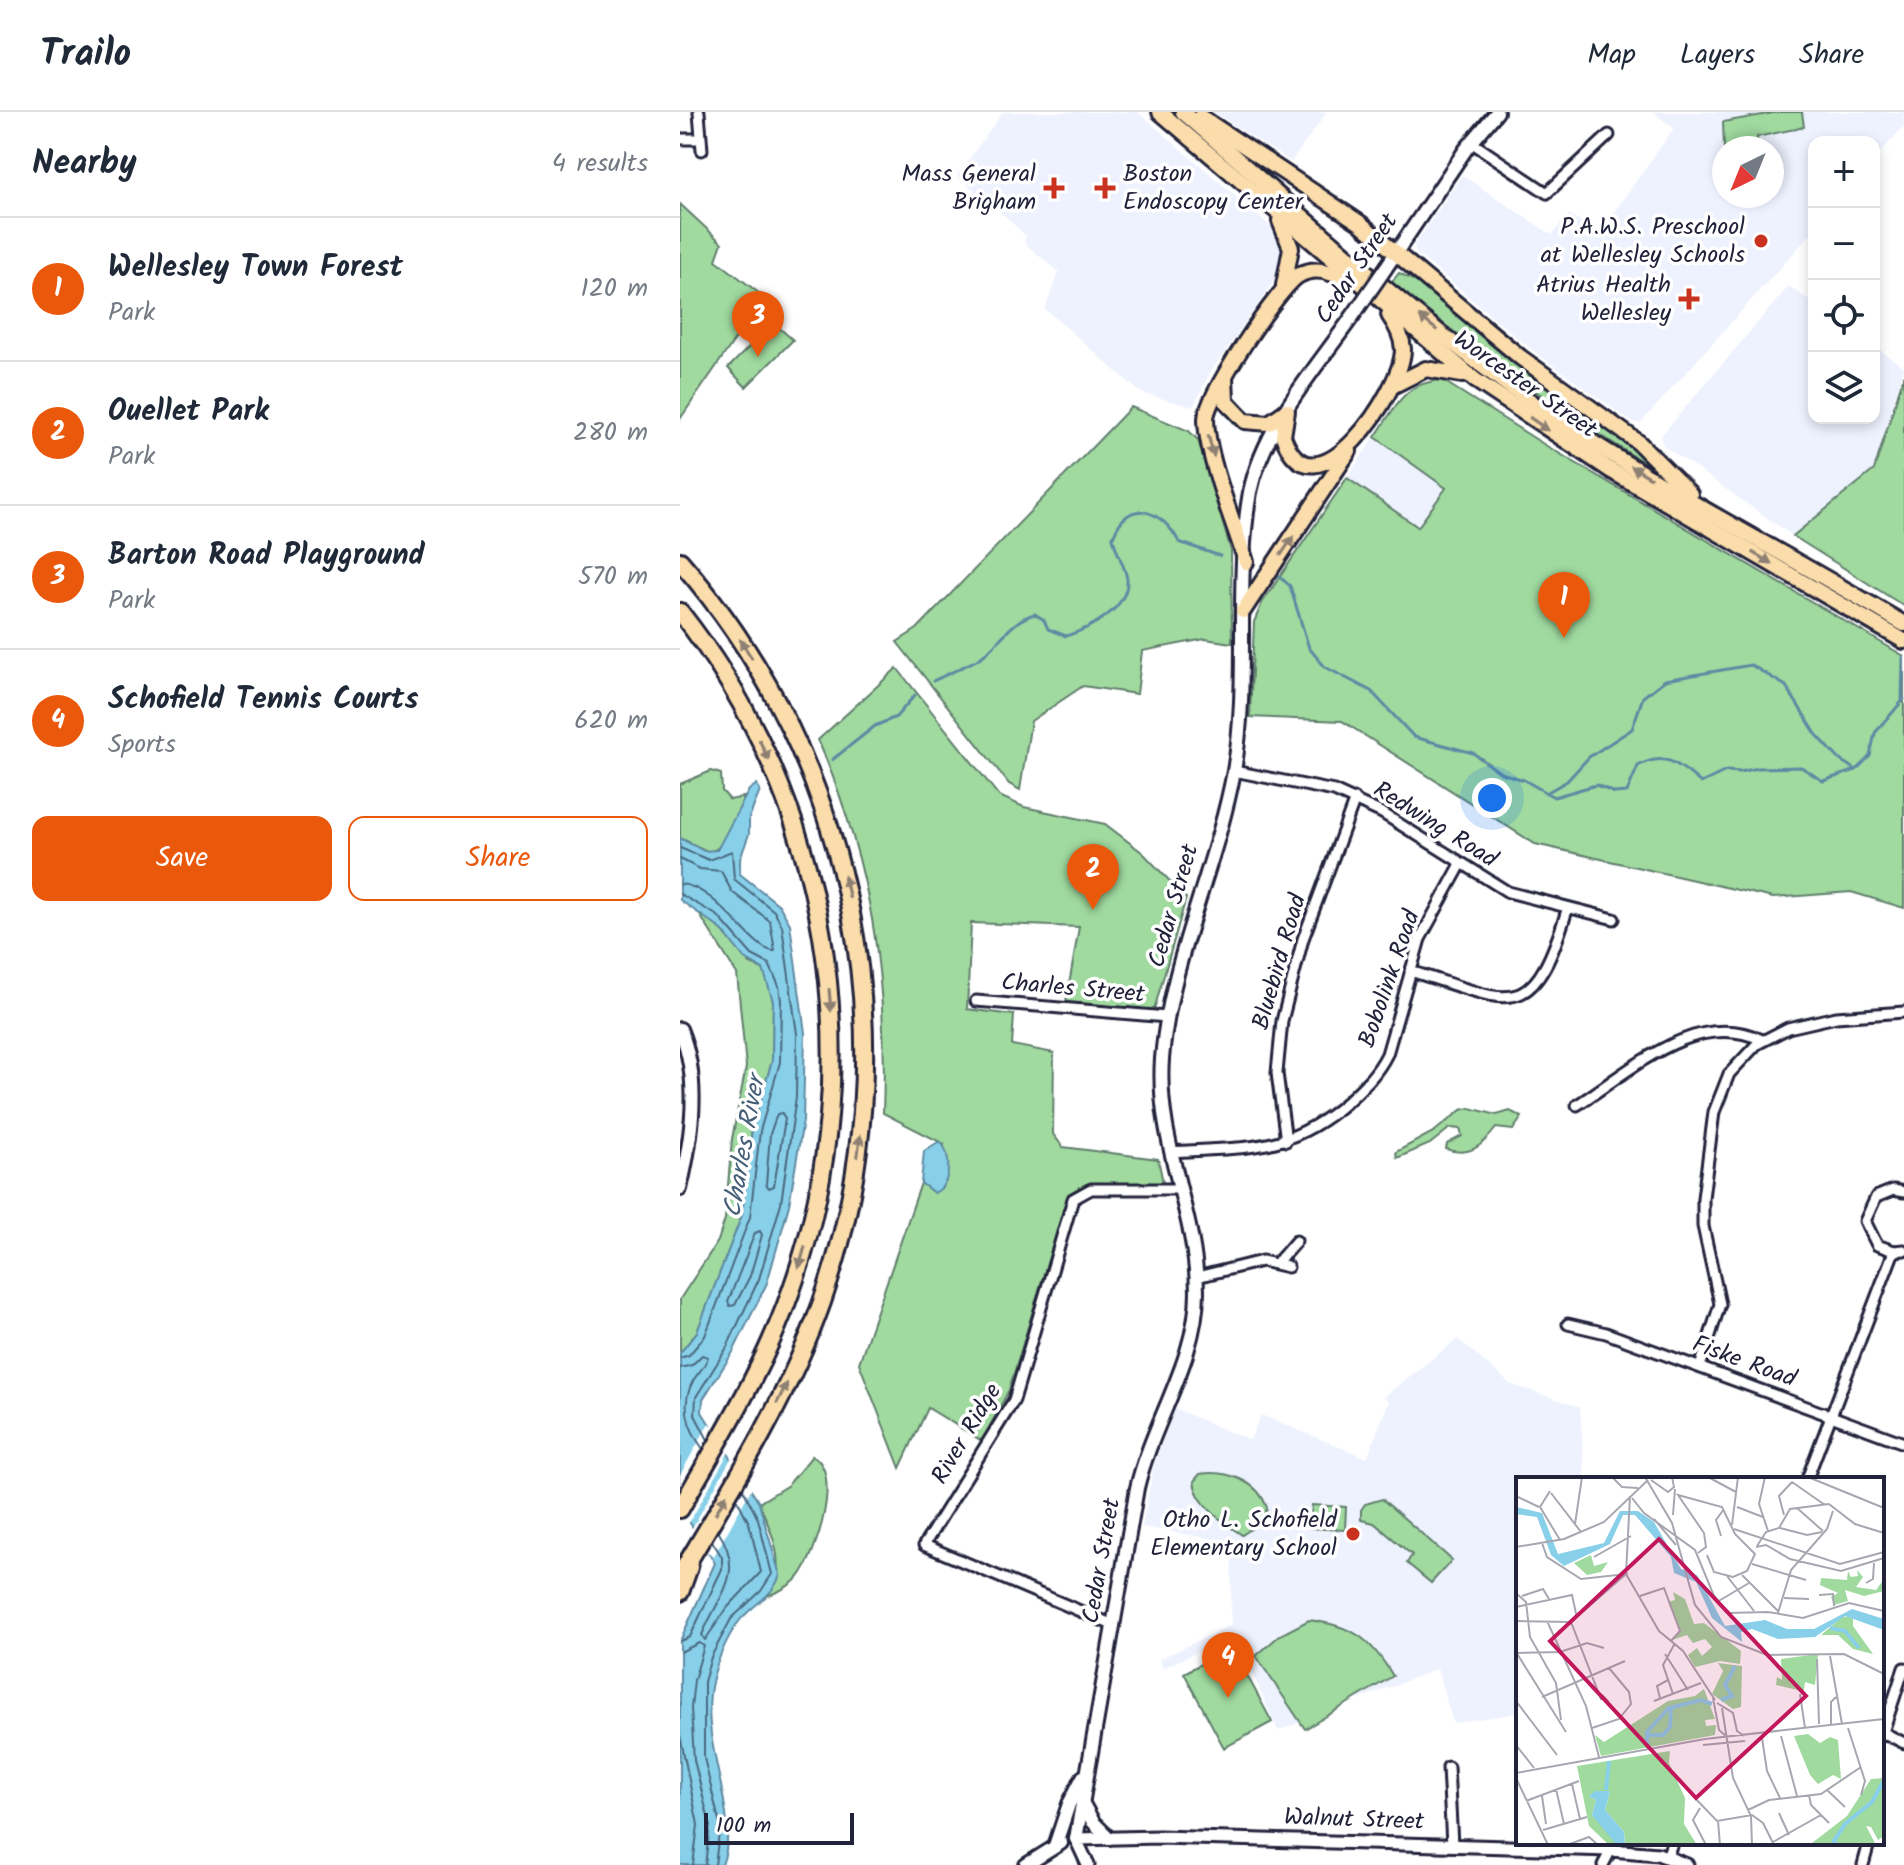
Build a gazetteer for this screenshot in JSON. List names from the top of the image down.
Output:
{
  "streets": {
    "highway": ["Worcester Street"],
    "main road": ["Cedar Street", "Walnut Street"],
    "street": [
      "Redwing Road",
      "Bluebird Road",
      "Bobolink Road",
      "Charles Street",
      "Fiske Road",
      "River Ridge"
    ]
  },
  "crossings": [
    ["Cedar Street", "Redwing Road"],
    ["Cedar Street", "Bobolink Road"],
    ["Cedar Street", "Charles Street"],
    ["Cedar Street", "River Ridge"],
    ["Cedar Street", "Walnut Street"],
    ["Redwing Road", "Bluebird Road"],
    ["Redwing Road", "Bobolink Road"],
    ["Bluebird Road", "Bobolink Road"]
  ],
  "water": ["Charles River"],
  "places": {
    "health": ["Mass General Brigham", "Boston Endoscopy Center", "Atrius Health Wellesley"],
    "other": ["P.A.W.S. Preschool at Wellesley Schools", "Otho L. Schofield Elementary School"]
  },
  "scale_bar": "100 m",
  "north": "bottom left",
  "page": {
    "header": "Trailo",
    "nav": ["Map", "Layers", "Share"],
    "heading": ["Nearby", "4 results"],
    "map_buttons": ["+", "−"],
    "list": [
      {
        "mark": "1",
        "name": "Wellesley Town Forest",
        "note": "Park",
        "value": "120 m"
      },
      {
        "mark": "2",
        "name": "Ouellet Park",
        "note": "Park",
        "value": "280 m"
      },
      {
        "mark": "3",
        "name": "Barton Road Playground",
        "note": "Park",
        "value": "570 m"
      },
      {
        "mark": "4",
        "name": "Schofield Tennis Courts",
        "note": "Sports",
        "value": "620 m"
      }
    ],
    "pins": [
      "3",
      "1",
      "2",
      "4"
    ],
    "buttons": ["Save", "Share"],
    "scale": "100 m"
  }
}
